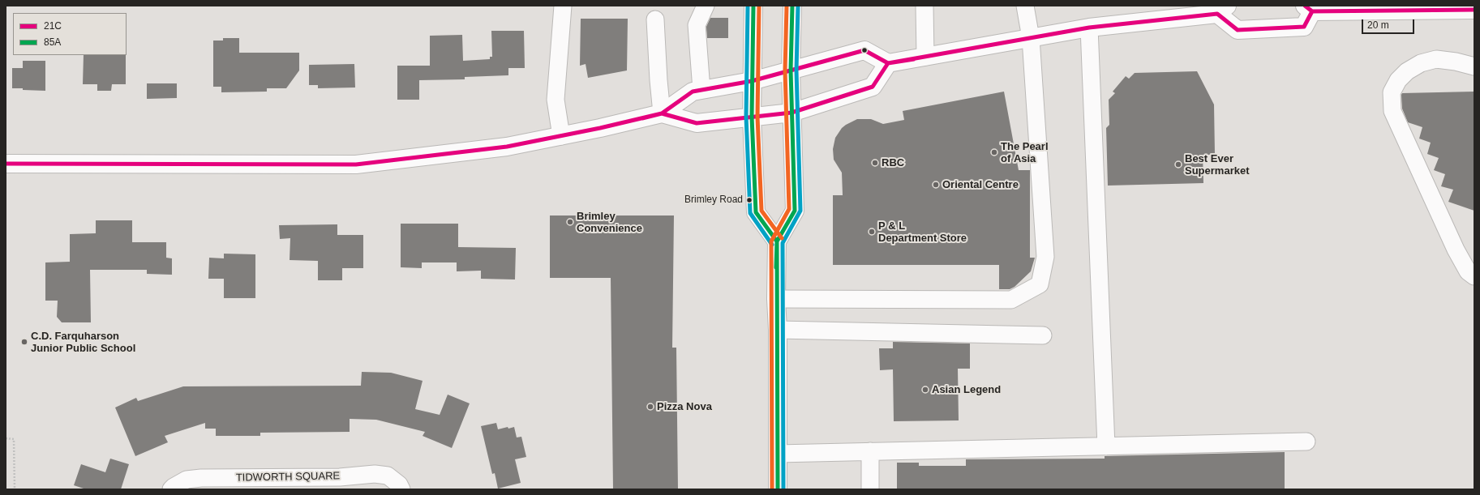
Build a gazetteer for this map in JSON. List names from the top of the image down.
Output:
{
  "streets": {
    "street": ["TIDWORTH SQUARE"]
  },
  "places": [
    "The Pearl of Asia",
    "RBC",
    "Best Ever Supermarket",
    "Oriental Centre",
    "Brimley Road",
    "Brimley Convenience",
    "P & L Department Store",
    "C.D. Farquharson Junior Public School",
    "Asian Legend",
    "Pizza Nova"
  ],
  "lines": ["transit line 21C", "transit line 85A"],
  "legend": ["21C", "85A"],
  "scale_bar": "20 m"
}
